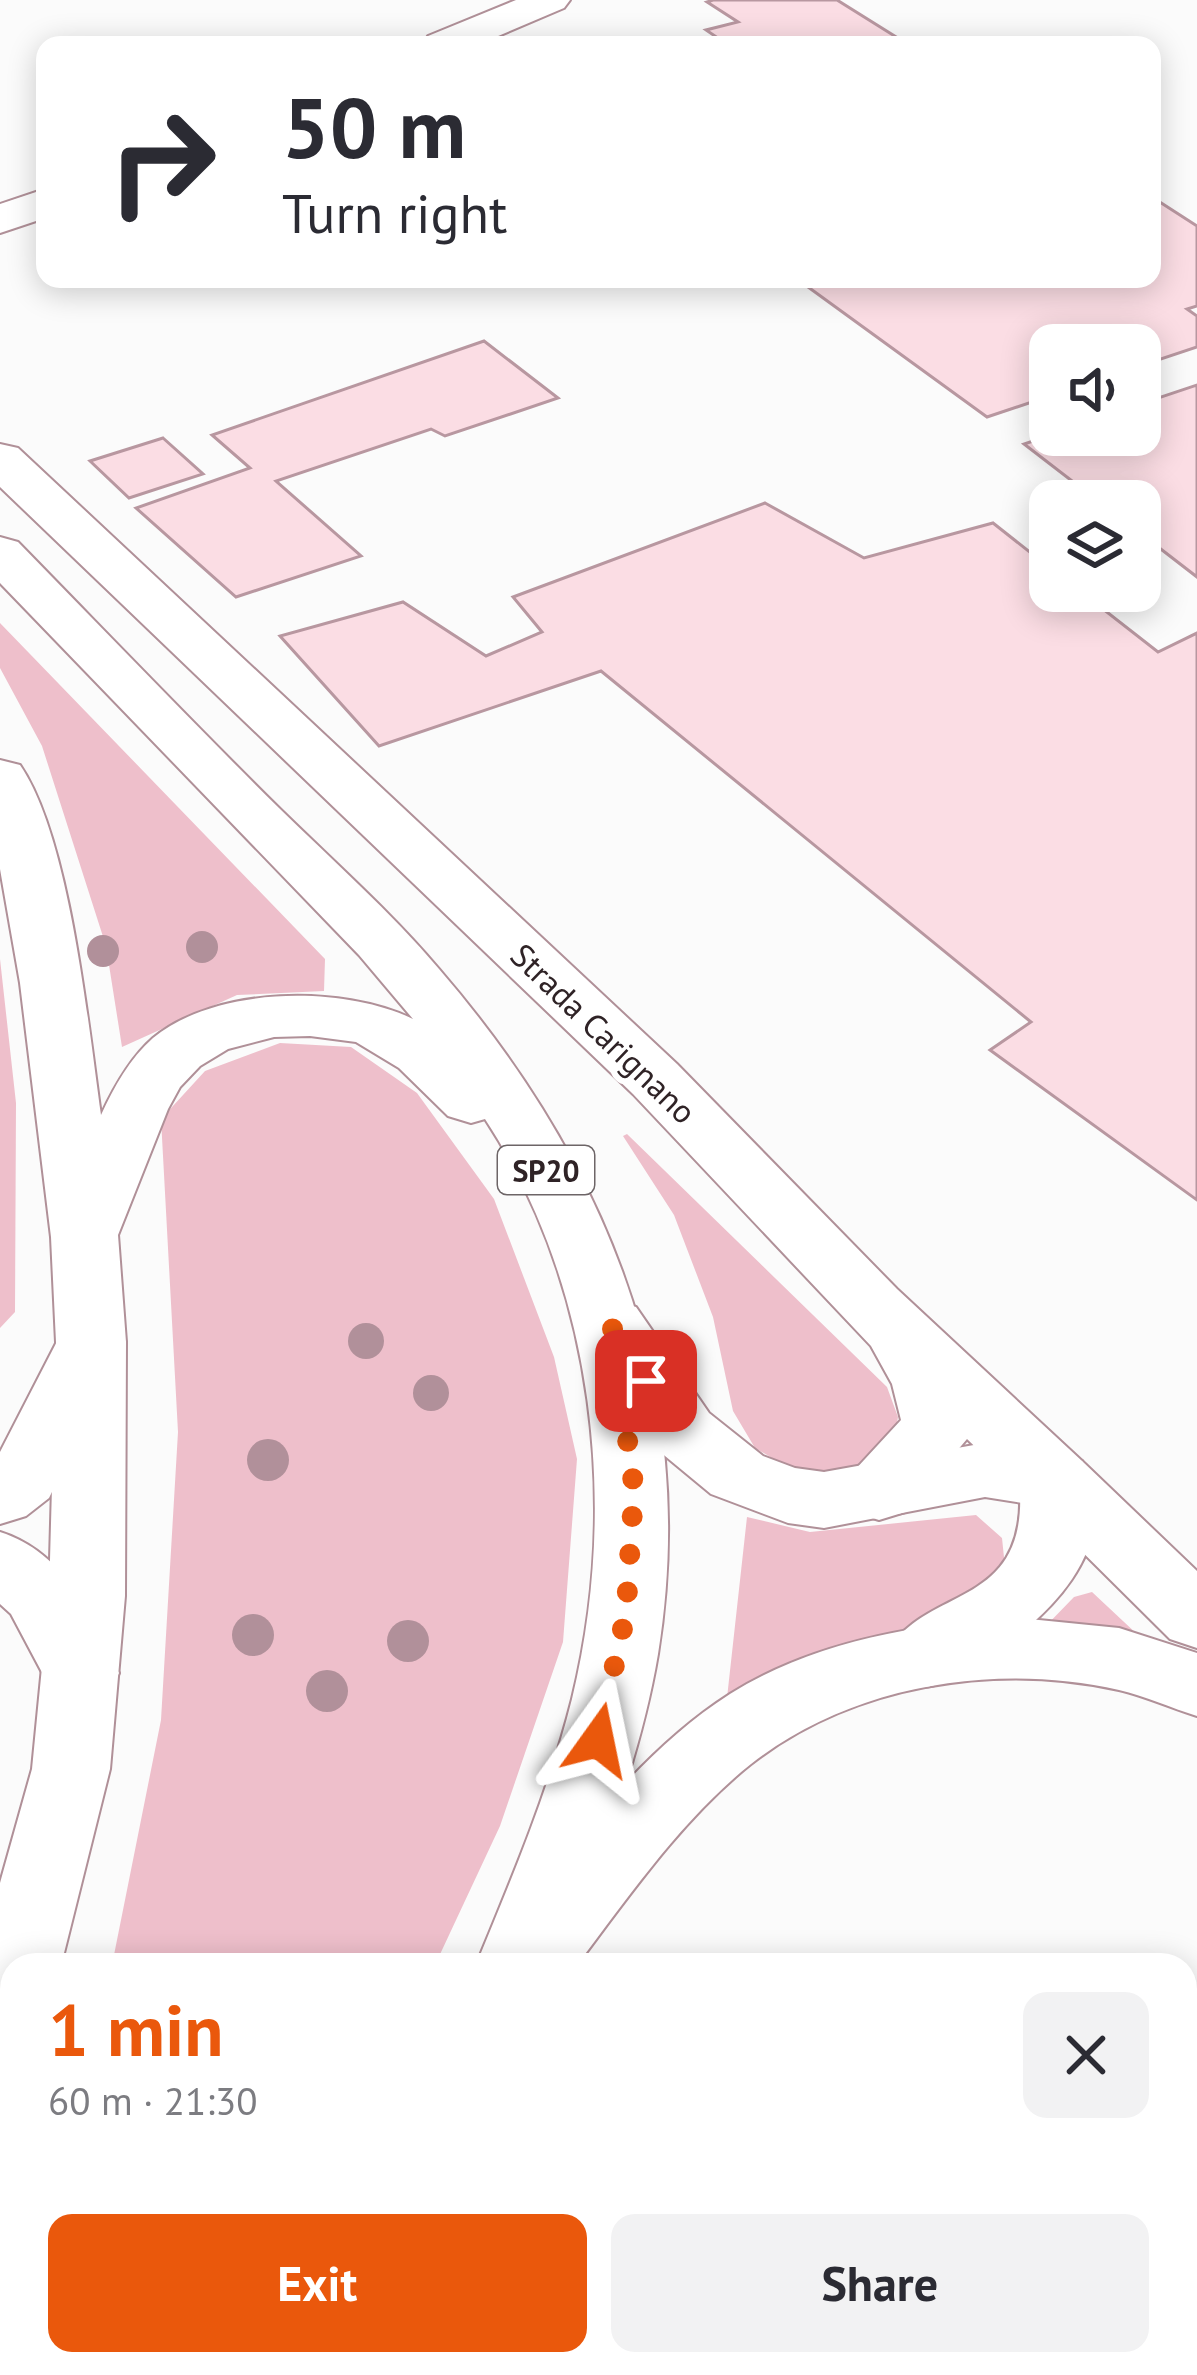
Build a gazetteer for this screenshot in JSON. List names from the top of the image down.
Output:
{
  "streets": {
    "main road": ["Strada Carignano", "SP20"]
  },
  "page": {
    "turn": ["50 m", "Turn right"],
    "heading": ["1 min", "60 m · 21:30"],
    "buttons": ["Exit", "Share"]
  }
}
